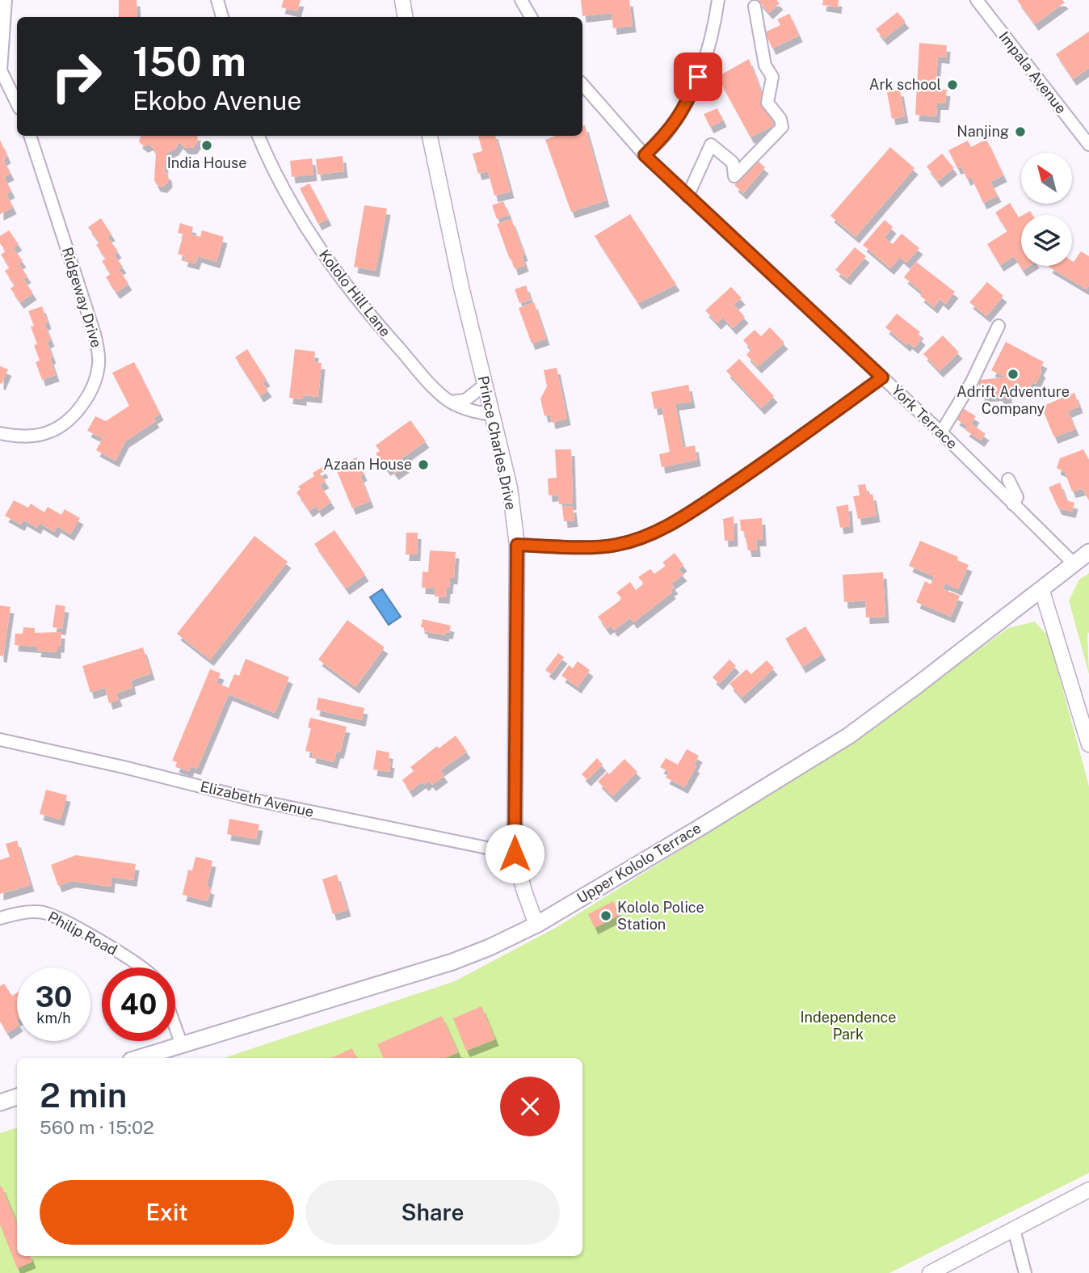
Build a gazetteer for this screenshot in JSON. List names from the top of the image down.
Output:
{
  "streets": {
    "main road": ["Upper Kololo Terrace"],
    "street": [
      "Impala Avenue",
      "Kololo Hill Lane",
      "Ridgeway Drive",
      "York Terrace",
      "Prince Charles Drive",
      "Elizabeth Avenue",
      "Philip Road"
    ]
  },
  "crossings": [
    ["Kololo Hill Lane", "Prince Charles Drive"],
    ["York Terrace", "Upper Kololo Terrace"],
    ["Prince Charles Drive", "Elizabeth Avenue"],
    ["Prince Charles Drive", "Upper Kololo Terrace"]
  ],
  "parks": ["Independence Park"],
  "places": [
    "Ark school",
    "Nanjing",
    "India House",
    "Adrift Adventure Company",
    "Azaan House",
    "Kololo Police Station"
  ],
  "north": "top left",
  "page": {
    "turn": ["150 m", "Ekobo Avenue"],
    "speed": "30 km/h",
    "limit": "40",
    "heading": ["2 min", "560 m · 15:02"],
    "buttons": ["Exit", "Share"]
  }
}
